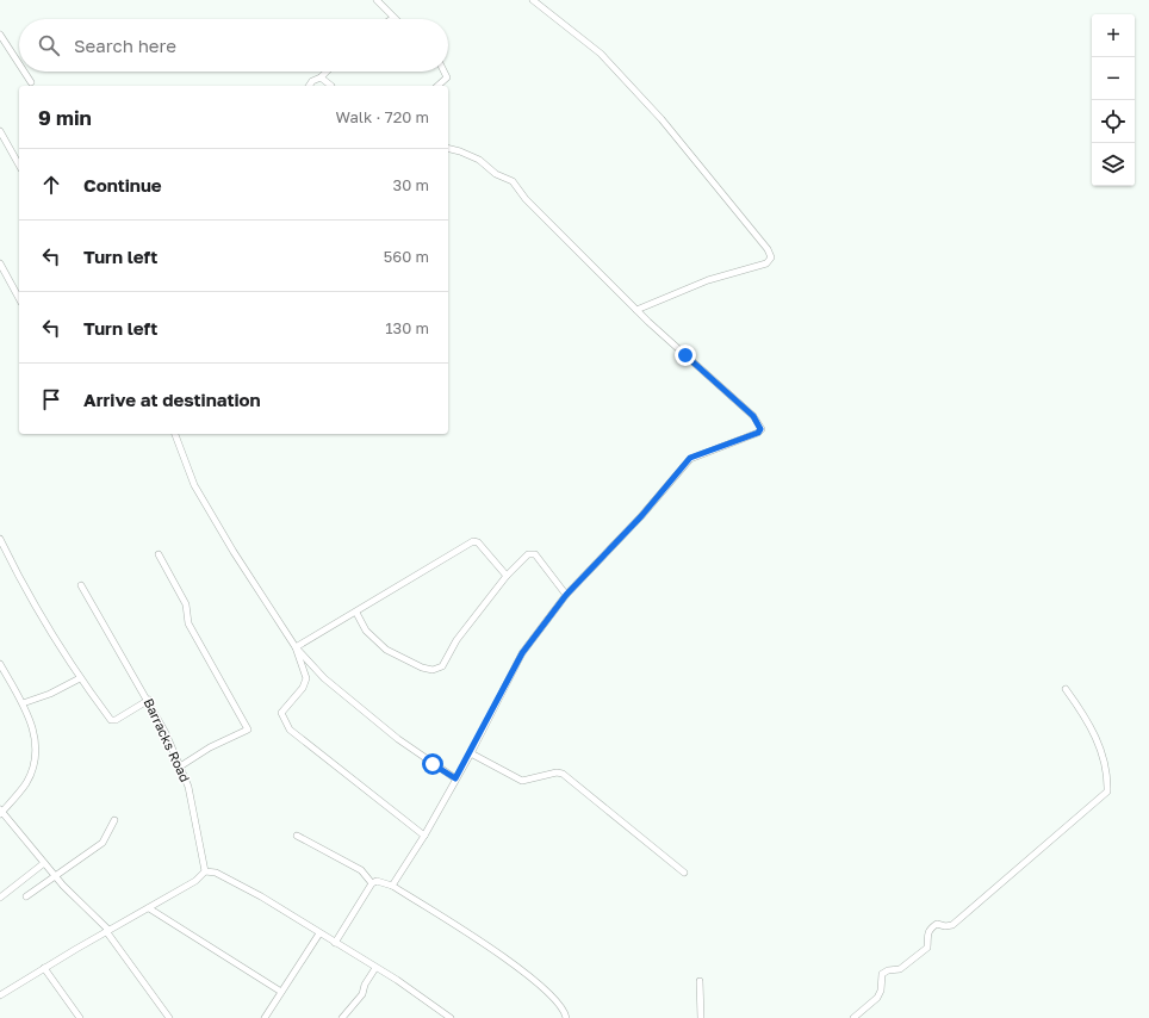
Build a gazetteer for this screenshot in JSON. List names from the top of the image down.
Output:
{
  "streets": {
    "street": ["Barracks Road"]
  },
  "page": {
    "map_buttons": ["+", "−"],
    "search": "Search here",
    "heading": ["9 min", "Walk · 720 m"],
    "list": [
      ["Continue", "30 m"],
      ["Turn left", "560 m"],
      ["Turn left", "130 m"],
      "Arrive at destination"
    ]
  }
}
